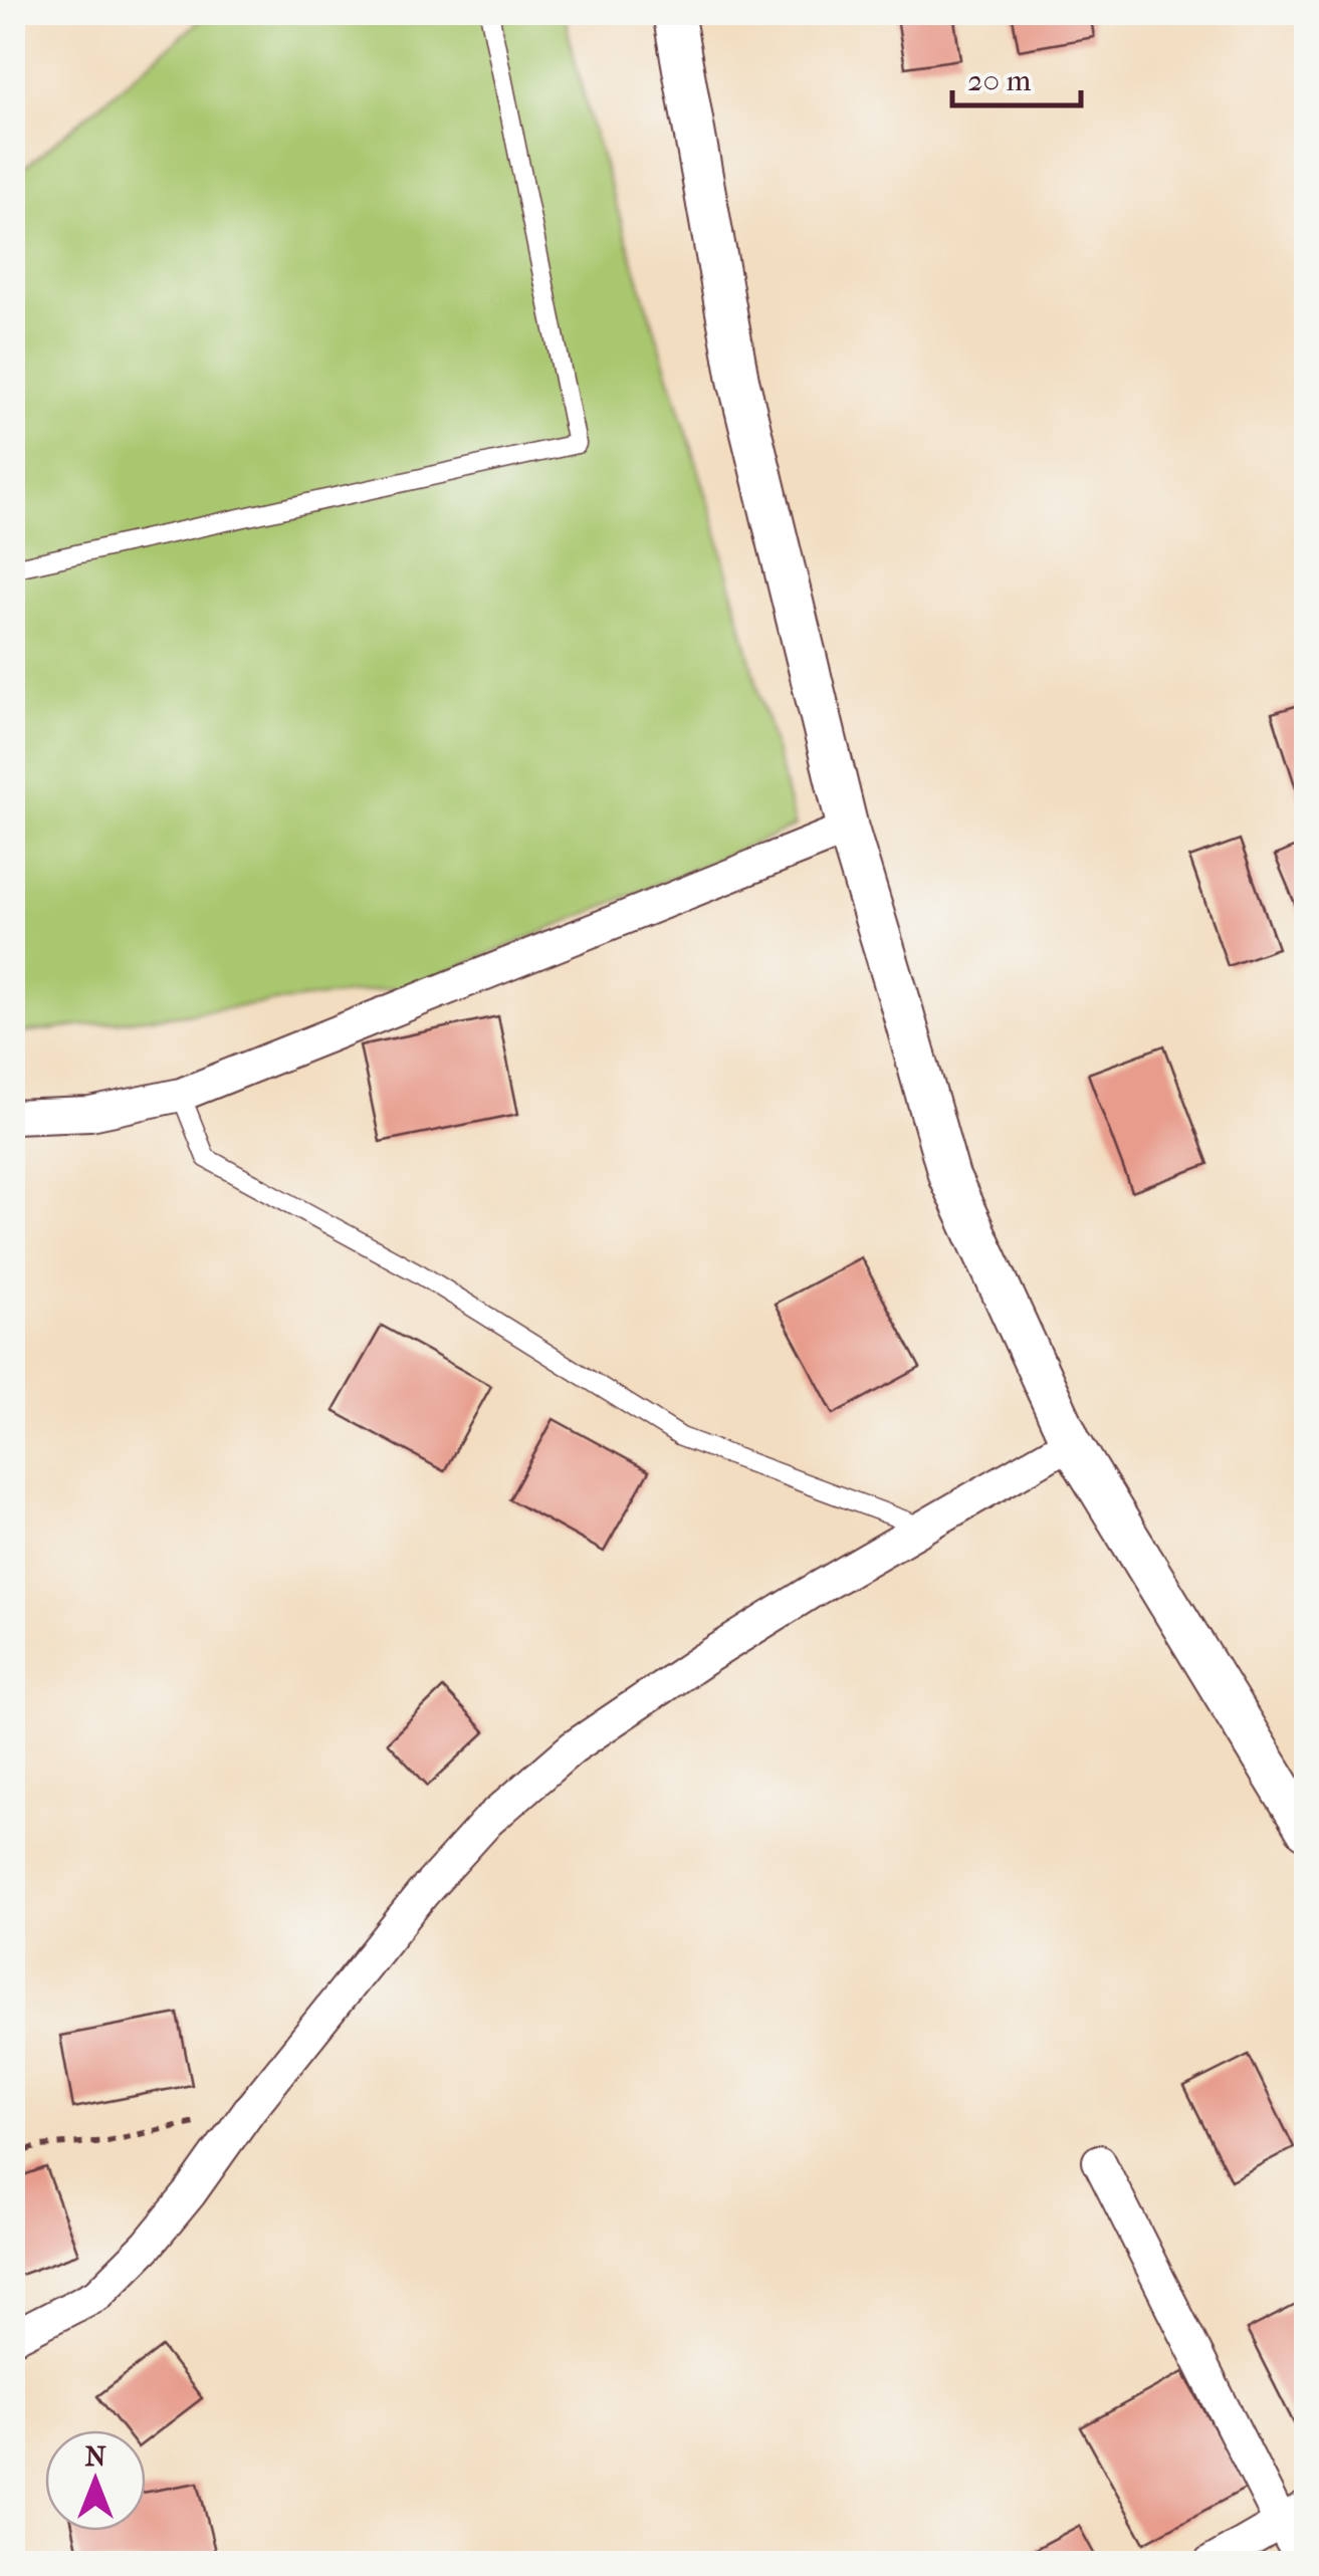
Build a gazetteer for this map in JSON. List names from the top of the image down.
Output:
{
  "scale_bar": "20 m",
  "north": "top"
}
